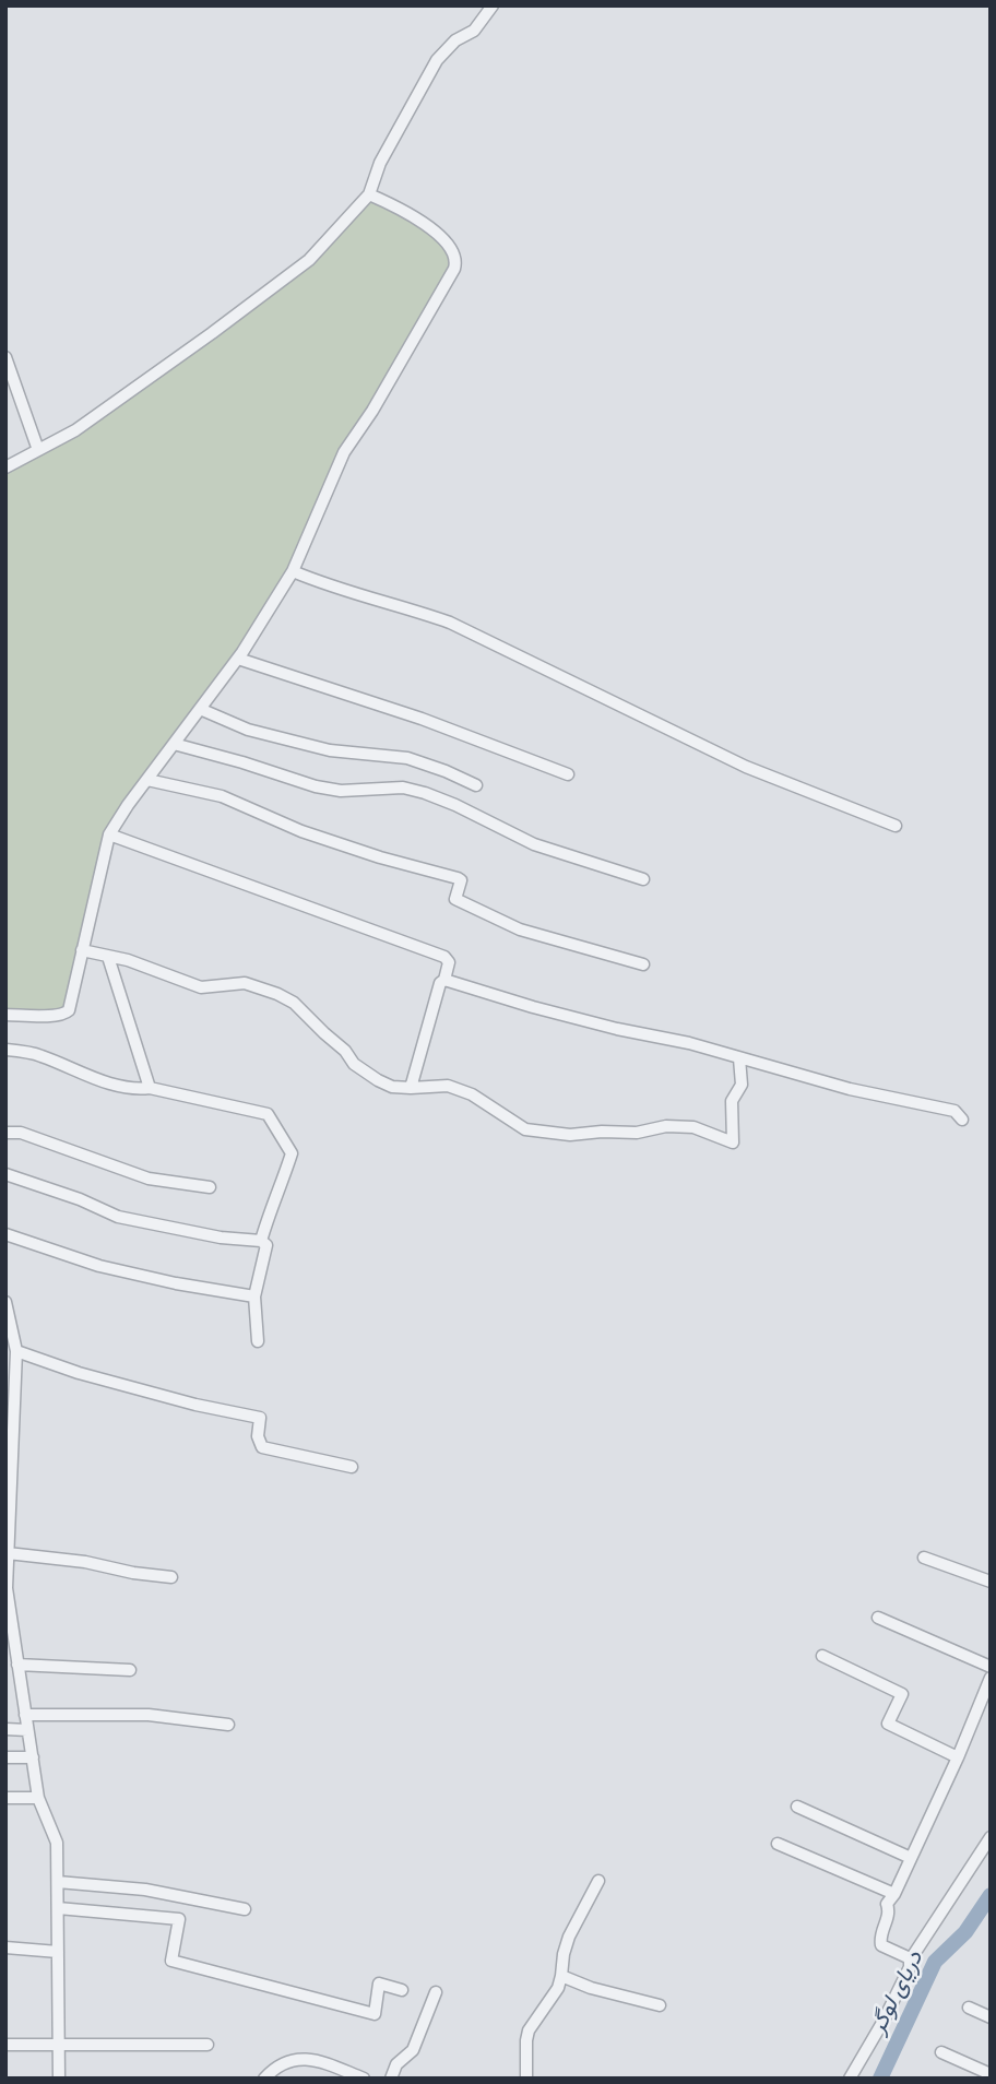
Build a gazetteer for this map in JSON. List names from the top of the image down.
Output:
{
  "water": ["دریای لوگر"]
}
